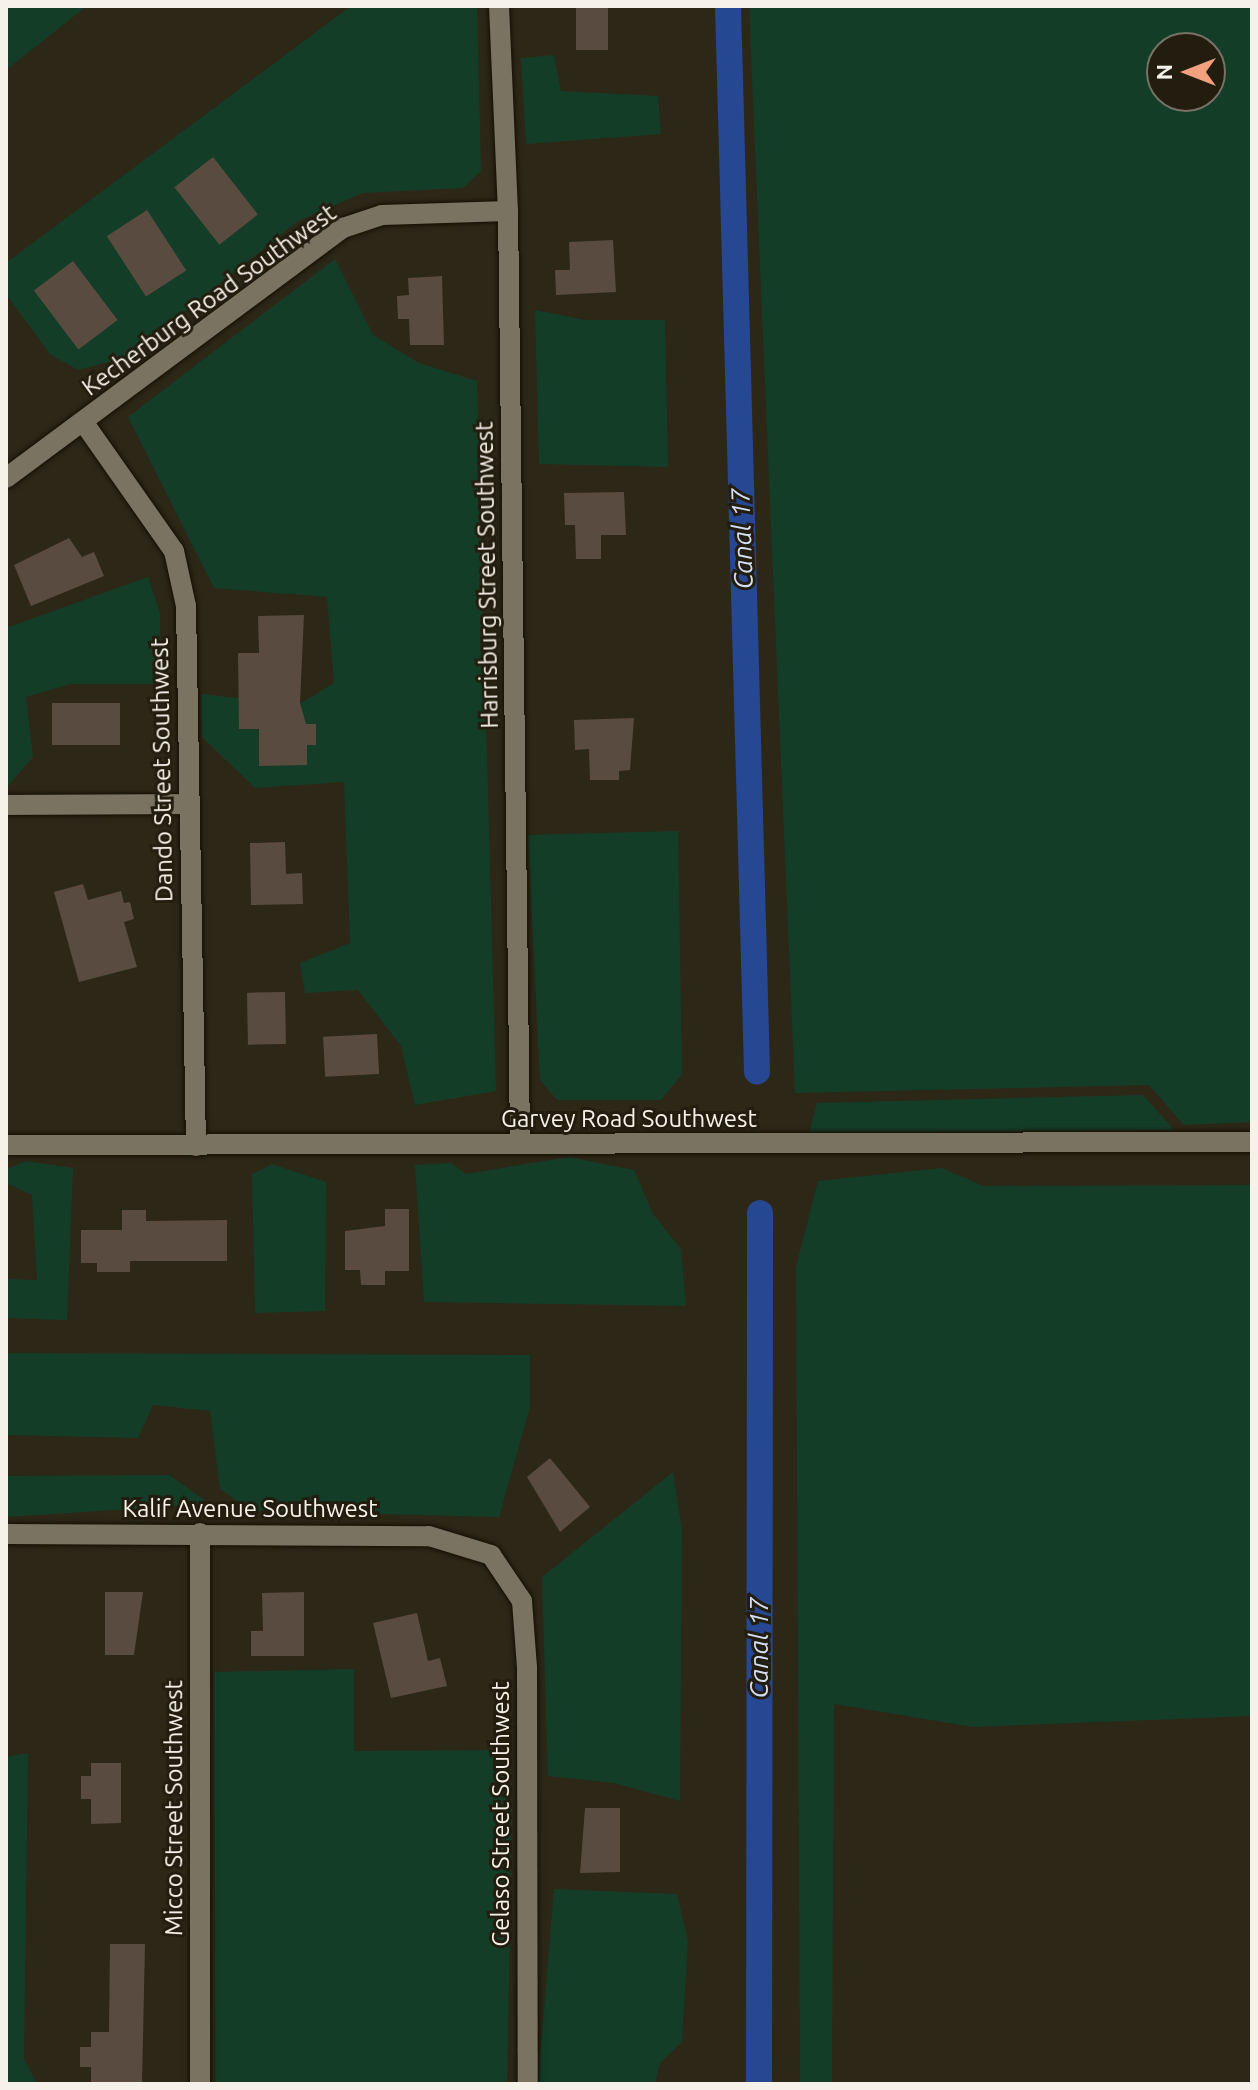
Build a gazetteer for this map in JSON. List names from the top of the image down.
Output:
{
  "streets": {
    "street": [
      "Kecherburg Road Southwest",
      "Harrisburg Street Southwest",
      "Dando Street Southwest",
      "Garvey Road Southwest",
      "Kalif Avenue Southwest",
      "Micco Street Southwest",
      "Gelaso Street Southwest"
    ]
  },
  "crossings": [
    ["Kecherburg Road Southwest", "Harrisburg Street Southwest"],
    ["Kecherburg Road Southwest", "Dando Street Southwest"],
    ["Harrisburg Street Southwest", "Garvey Road Southwest"],
    ["Dando Street Southwest", "Garvey Road Southwest"],
    ["Kalif Avenue Southwest", "Micco Street Southwest"],
    ["Kalif Avenue Southwest", "Gelaso Street Southwest"]
  ],
  "water": ["Canal 17"],
  "north": "left"
}
